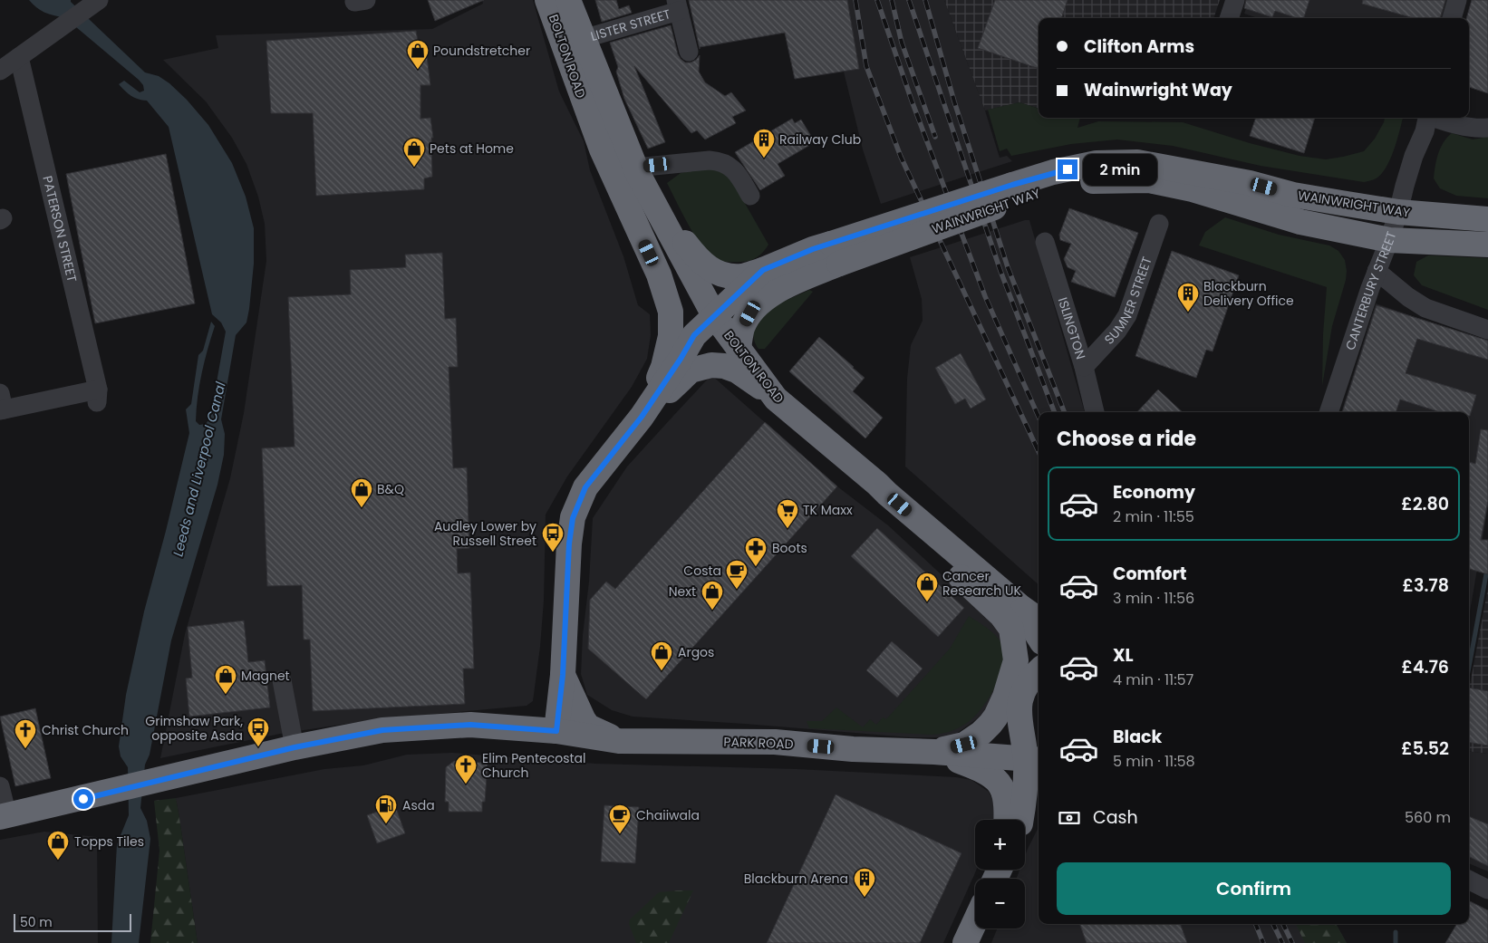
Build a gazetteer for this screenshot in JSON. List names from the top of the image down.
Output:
{
  "streets": {
    "highway": ["BOLTON ROAD", "WAINWRIGHT WAY", "PARK ROAD"],
    "street": [
      "LISTER STREET",
      "PATERSON STREET",
      "CANTERBURY STREET",
      "SUMNER STREET",
      "ISLINGTON"
    ]
  },
  "crossings": [
    ["LISTER STREET", "BOLTON ROAD"],
    ["BOLTON ROAD", "WAINWRIGHT WAY"],
    ["WAINWRIGHT WAY", "CANTERBURY STREET"],
    ["SUMNER STREET", "ISLINGTON"]
  ],
  "water": ["Leeds and Liverpool Canal"],
  "places": {
    "shop": [
      "Poundstretcher",
      "Pets at Home",
      "B&Q",
      "Cancer Research UK",
      "Next",
      "Argos",
      "Magnet",
      "Topps Tiles"
    ],
    "building": ["Railway Club", "Blackburn Delivery Office", "Blackburn Arena"],
    "supermarket": ["TK Maxx"],
    "bus stop": ["Audley Lower by Russell Street", "Grimshaw Park, opposite Asda"],
    "pharmacy": ["Boots"],
    "cafe": ["Costa", "Chaiiwala"],
    "church": ["Christ Church", "Elim Pentecostal Church"],
    "fuel station": ["Asda"]
  },
  "scale_bar": "50 m",
  "page": {
    "banner": ["Clifton Arms", "Wainwright Way"],
    "bubble": "2 min",
    "heading": "Choose a ride",
    "list": [
      {
        "name": "Economy",
        "note": "2 min · 11:55",
        "value": "£2.80"
      },
      {
        "name": "Comfort",
        "note": "3 min · 11:56",
        "value": "£3.78"
      },
      {
        "name": "XL",
        "note": "4 min · 11:57",
        "value": "£4.76"
      },
      {
        "name": "Black",
        "note": "5 min · 11:58",
        "value": "£5.52"
      }
    ],
    "pay": ["Cash", "560 m"],
    "map_buttons": ["+", "−"],
    "buttons": "Confirm",
    "scale": "50 m"
  }
}
